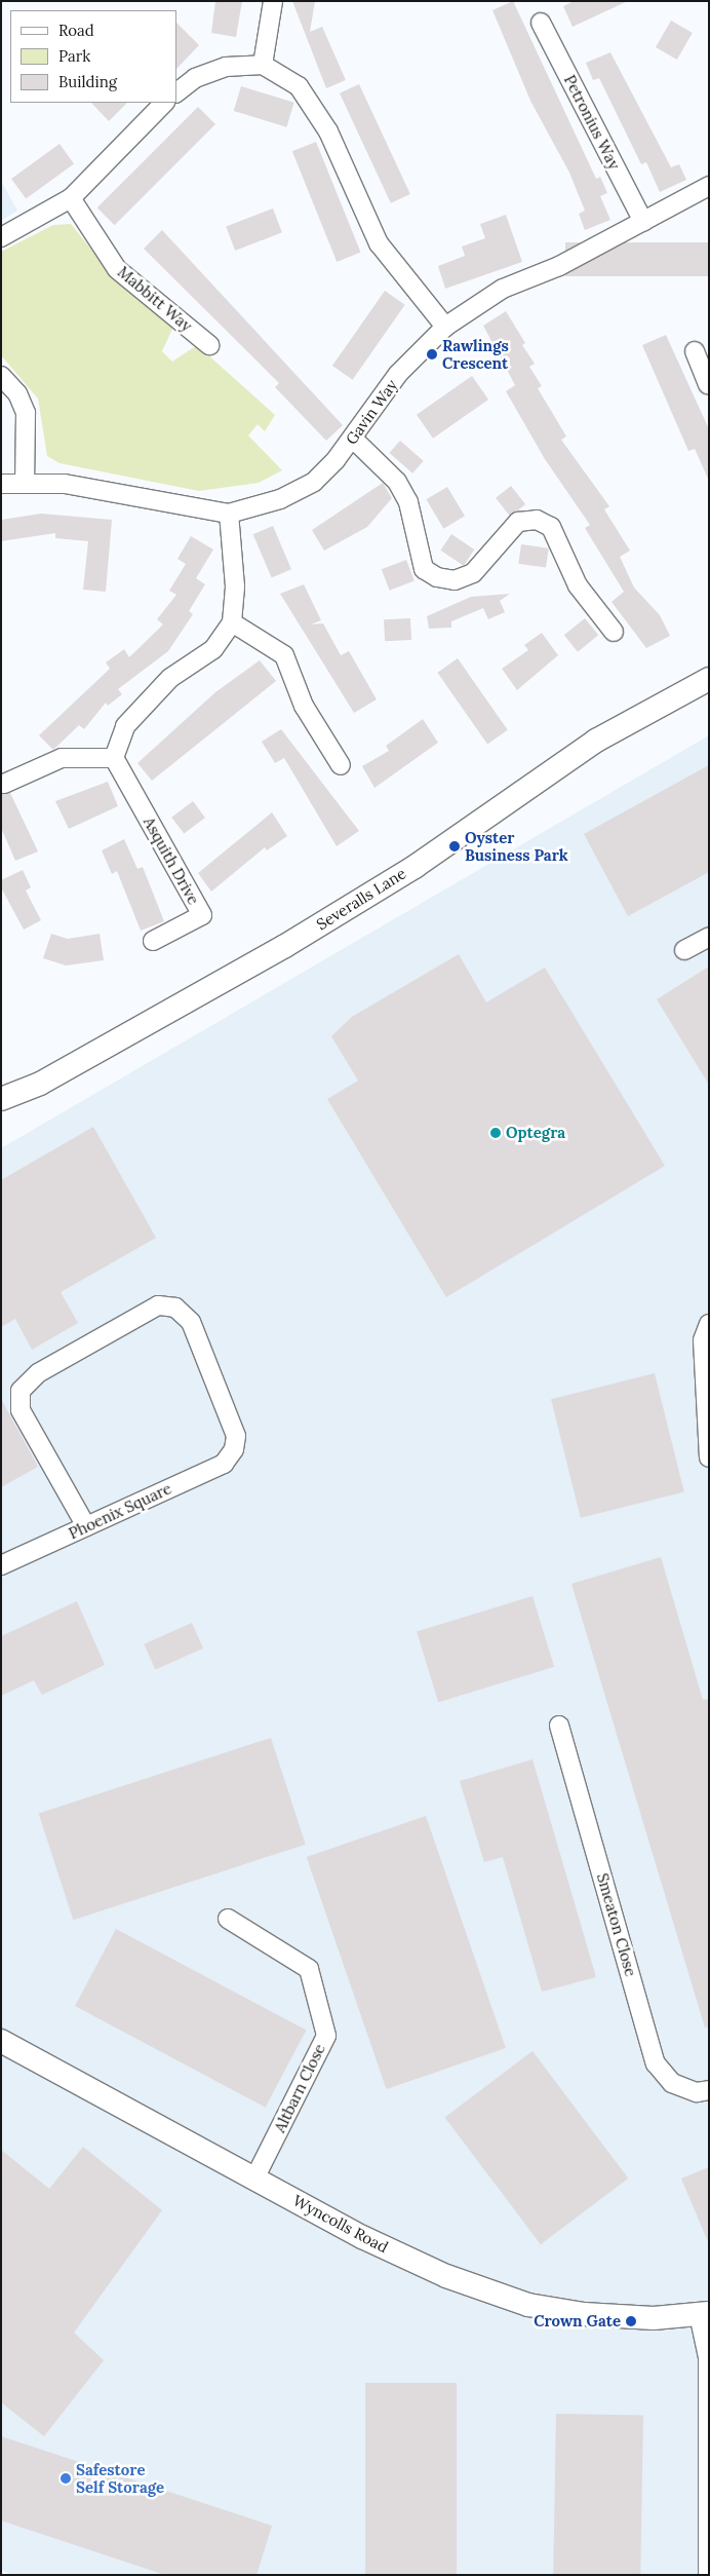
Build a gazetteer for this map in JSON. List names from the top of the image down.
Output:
{
  "streets": {
    "street": [
      "Petronius Way",
      "Mabbitt Way",
      "Gavin Way",
      "Asquith Drive",
      "Severalls Lane",
      "Phoenix Square",
      "Smeaton Close",
      "Altbarn Close",
      "Wyncolls Road"
    ]
  },
  "crossings": [
    ["Petronius Way", "Gavin Way"],
    ["Altbarn Close", "Wyncolls Road"]
  ],
  "places": [
    "Rawlings Crescent",
    "Oyster Business Park",
    "Optegra",
    "Crown Gate",
    "Safestore Self Storage"
  ],
  "legend": ["Road", "Park", "Building"]
}
